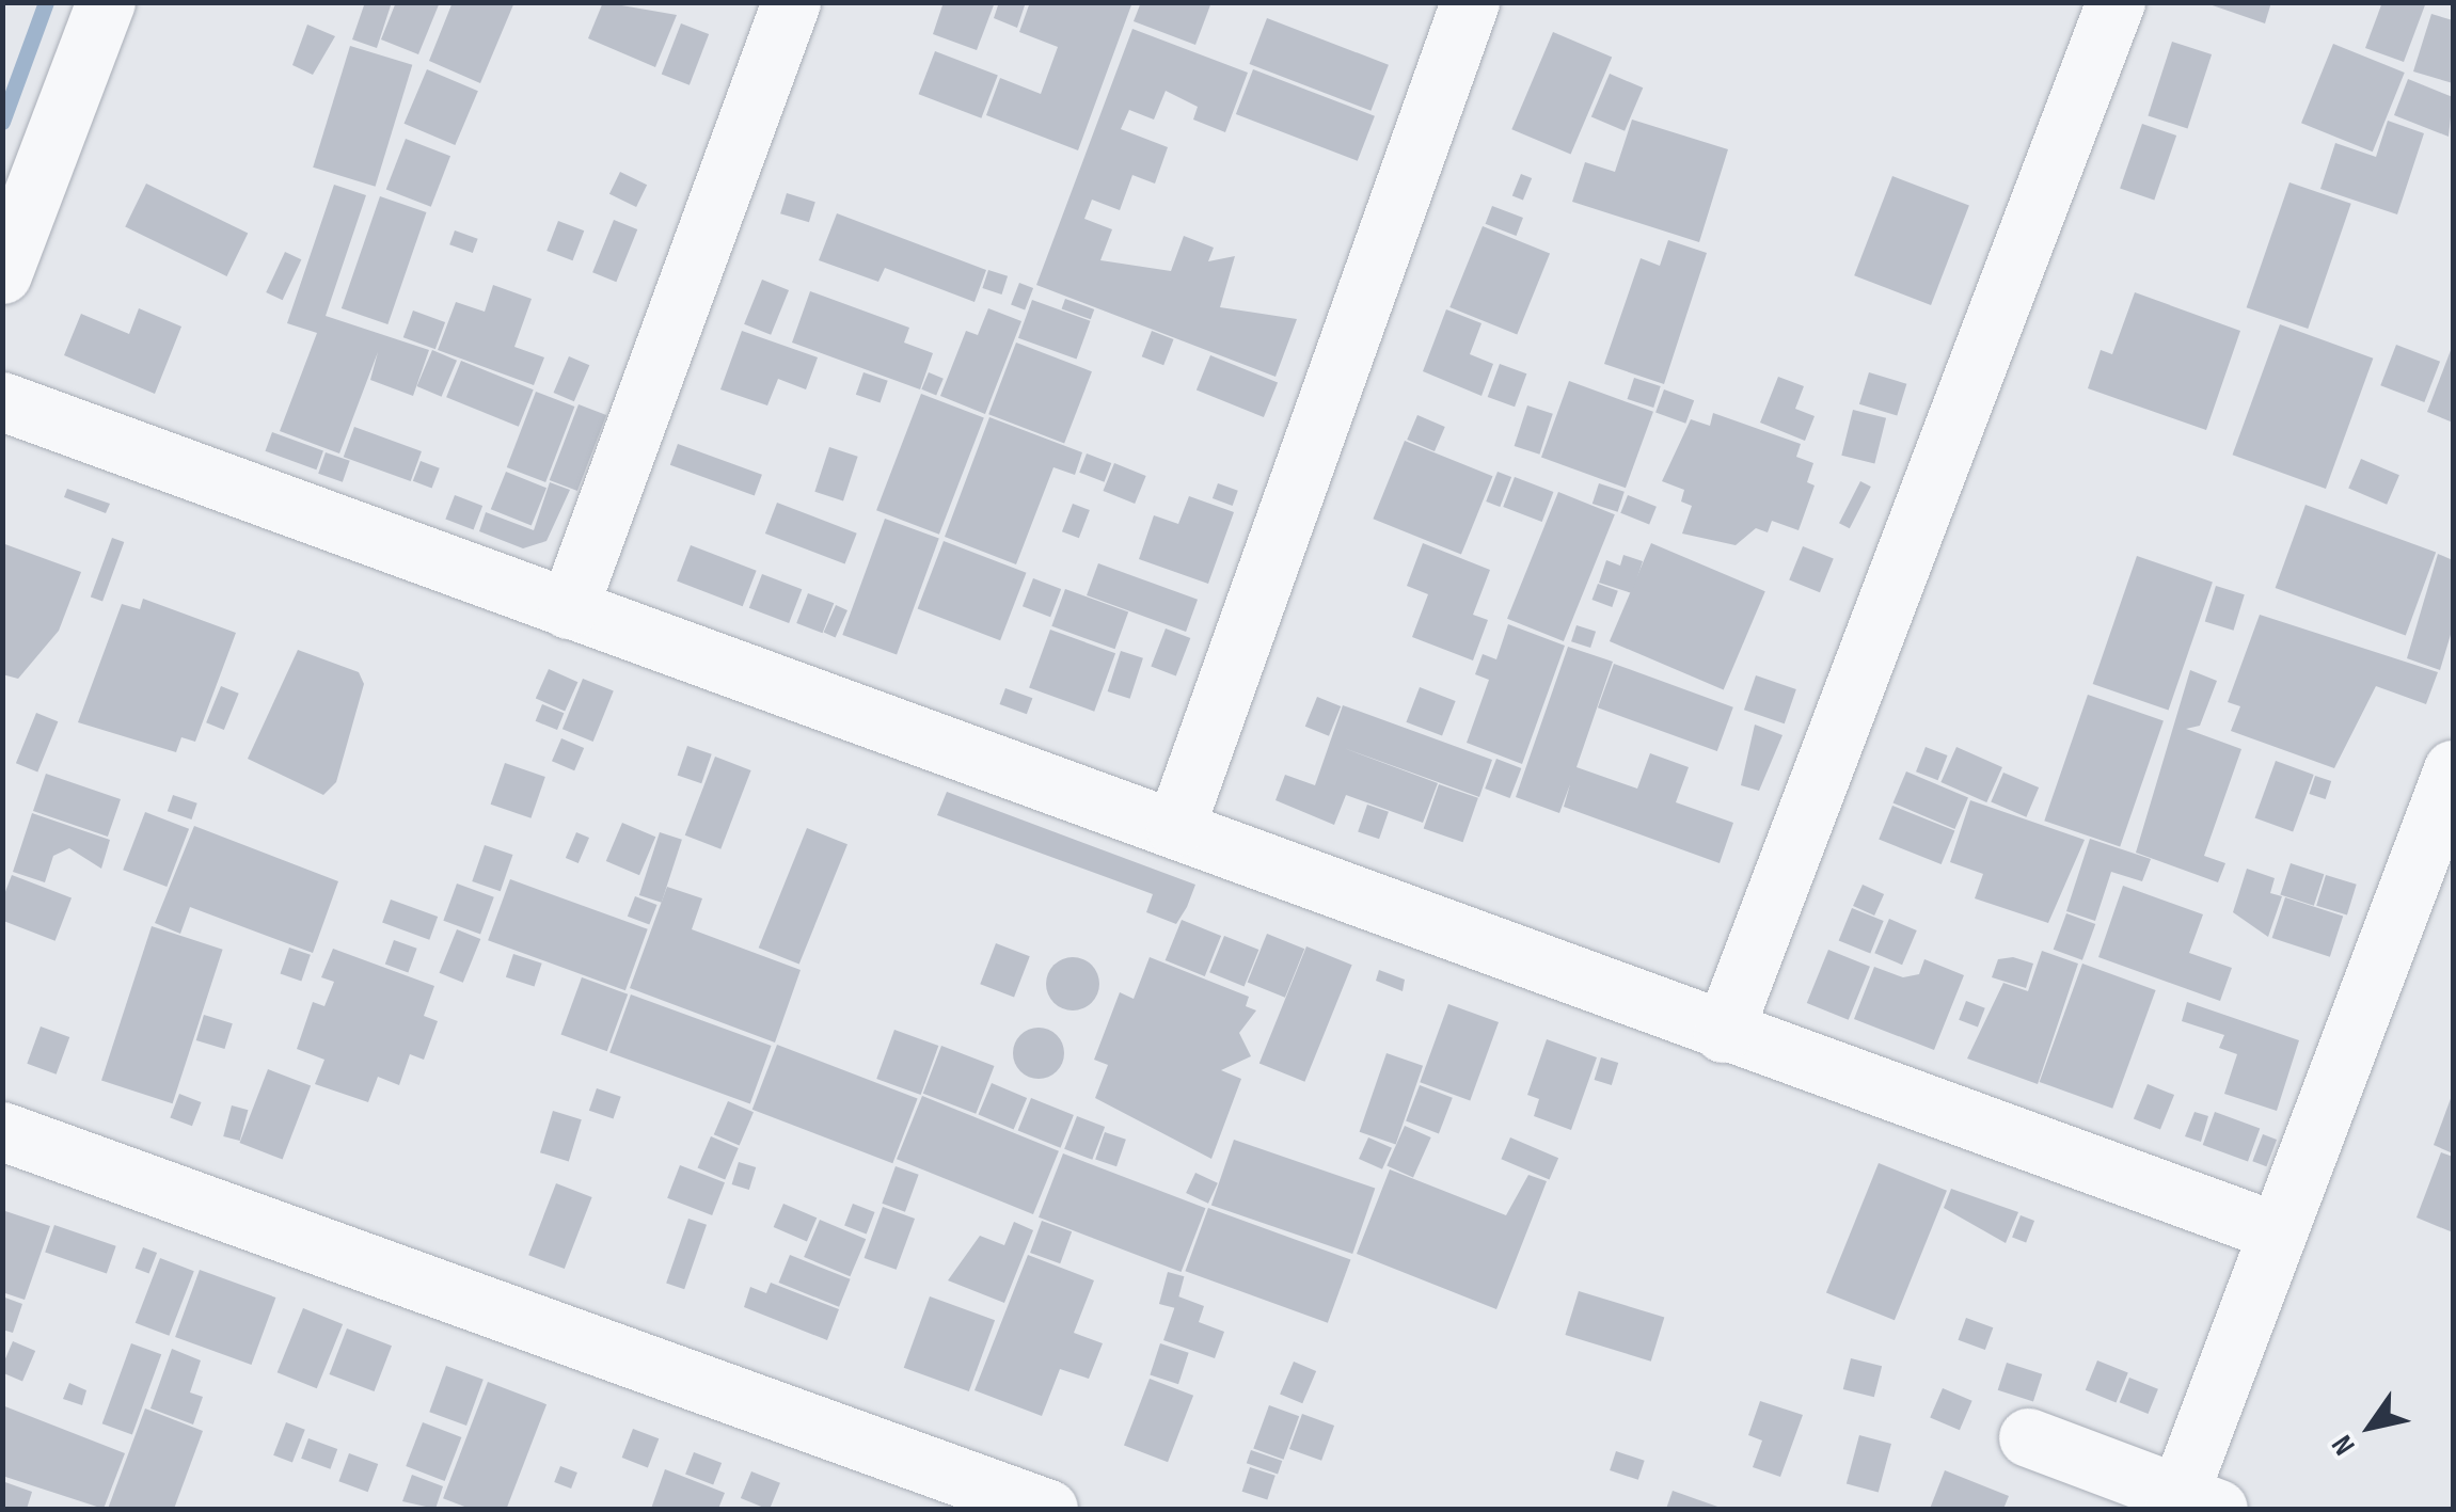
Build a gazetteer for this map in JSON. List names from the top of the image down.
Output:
{
  "north": "bottom left"
}
